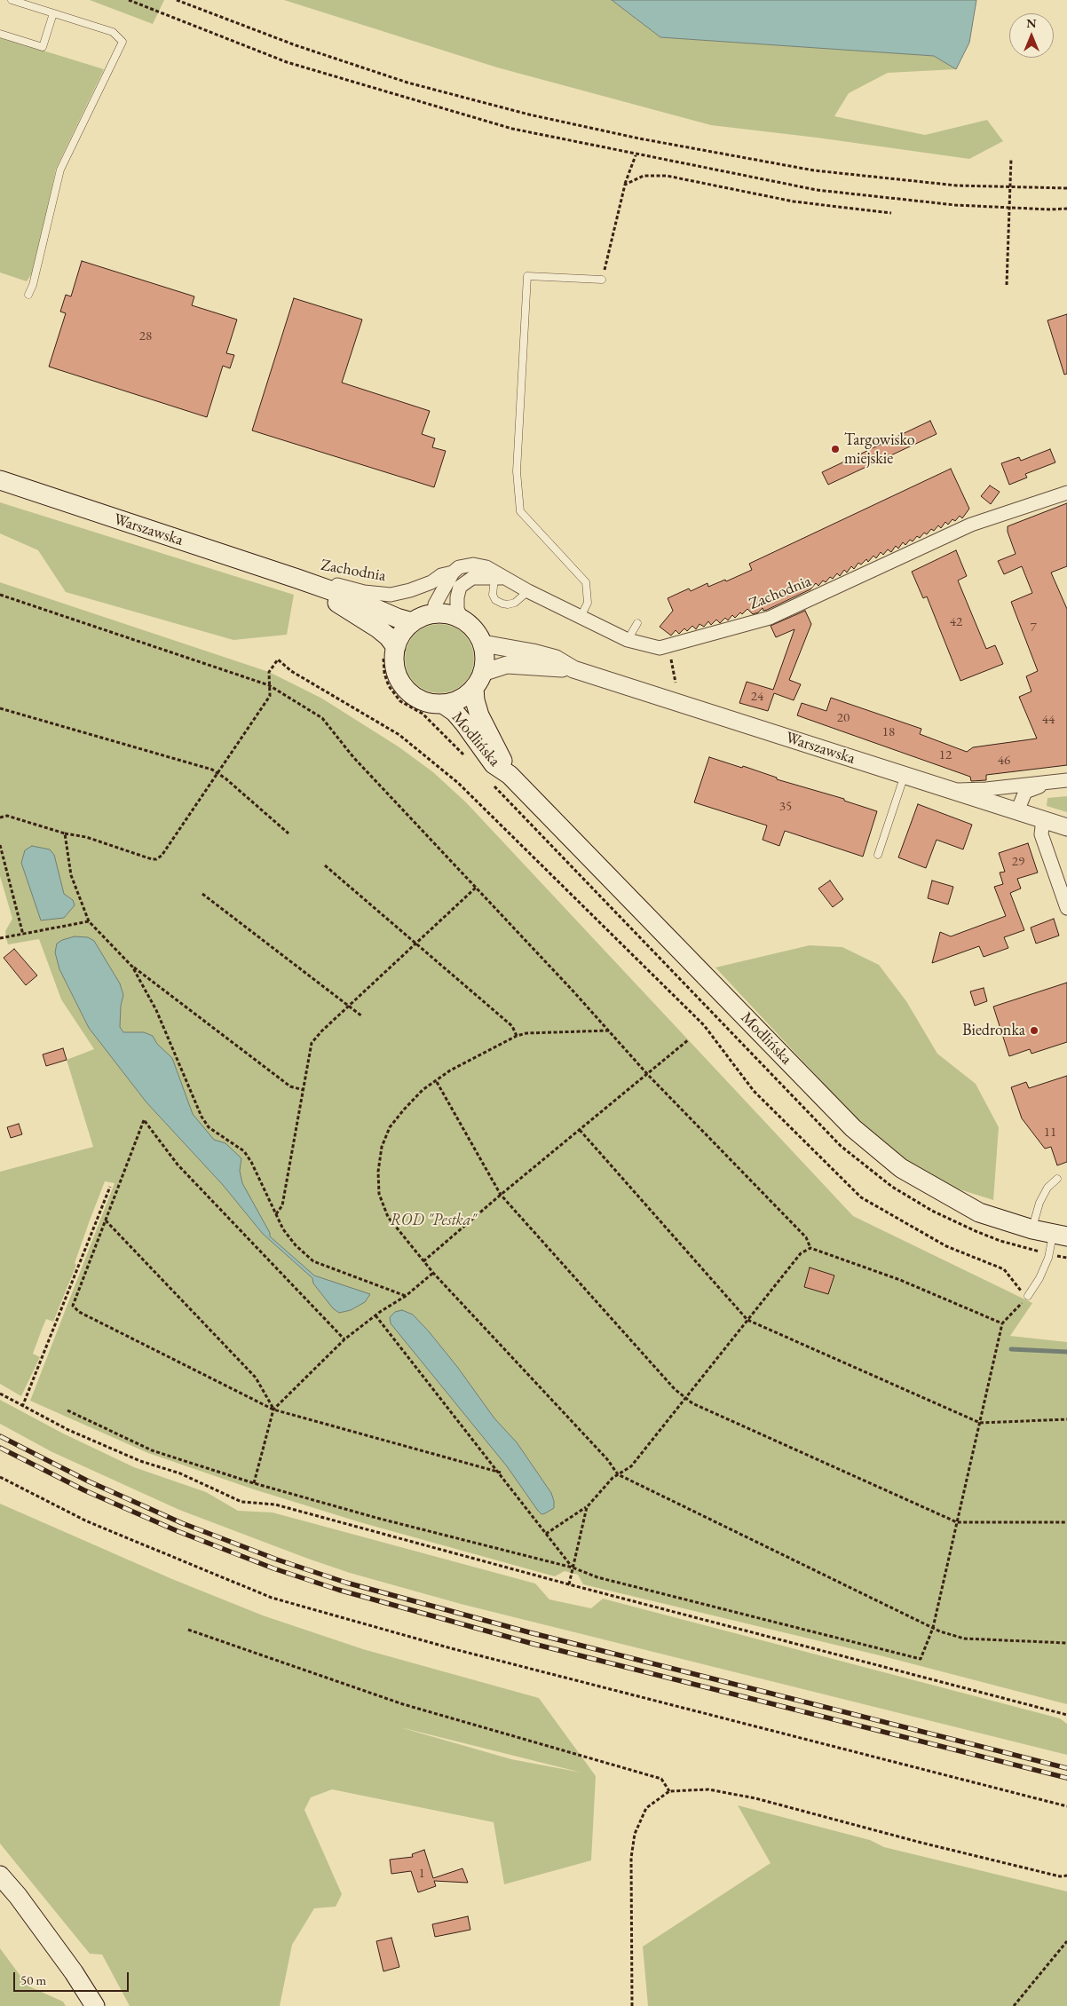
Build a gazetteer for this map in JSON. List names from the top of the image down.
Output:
{
  "streets": {
    "main road": ["Warszawska", "Modlińska"],
    "street": ["Zachodnia"]
  },
  "crossings": [
    ["Warszawska", "Zachodnia"],
    ["Warszawska", "Modlińska"],
    ["Zachodnia", "Modlińska"]
  ],
  "parks": ["ROD \"Pestka\""],
  "places": ["Targowisko miejskie", "Biedronka"],
  "house_numbers": [
    "28",
    "42",
    "7",
    "24",
    "20",
    "44",
    "18",
    "12",
    "46",
    "35",
    "29",
    "11",
    "1"
  ],
  "scale_bar": "50 m",
  "north": "top"
}
